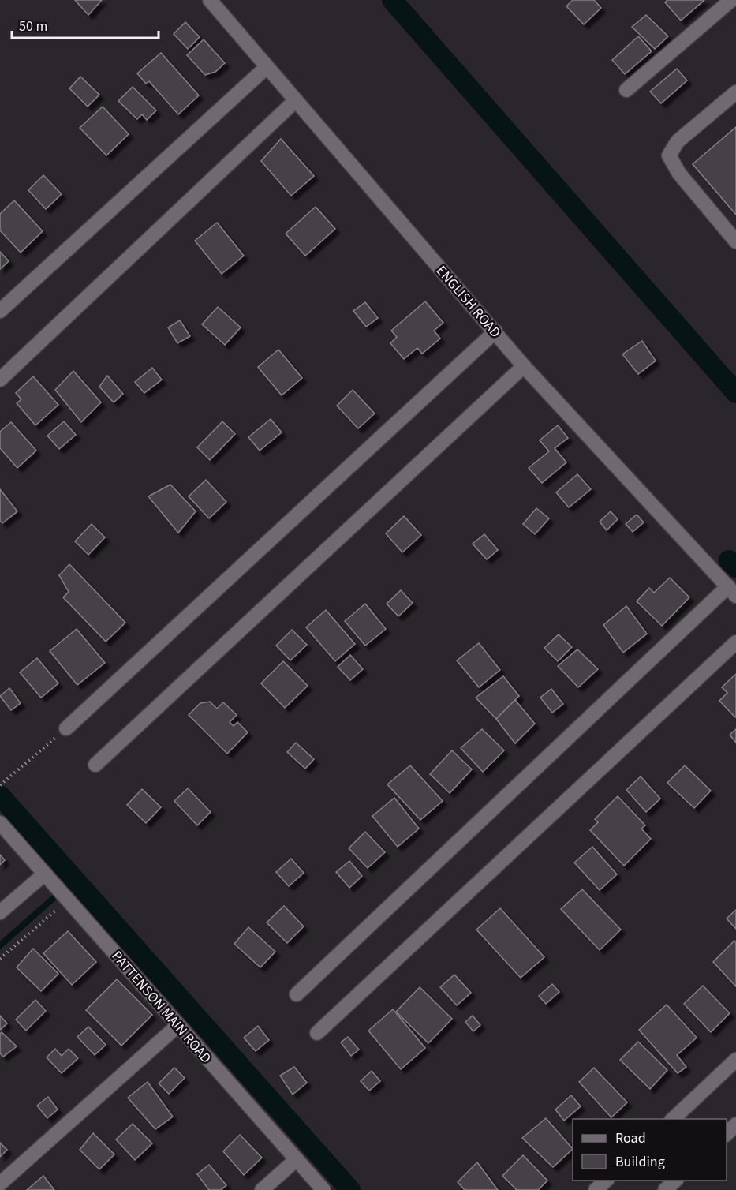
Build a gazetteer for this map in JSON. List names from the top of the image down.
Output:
{
  "streets": {
    "street": ["ENGLISH ROAD", "PATTENSON MAIN ROAD"]
  },
  "legend": ["Road", "Building"],
  "scale_bar": "50 m"
}
